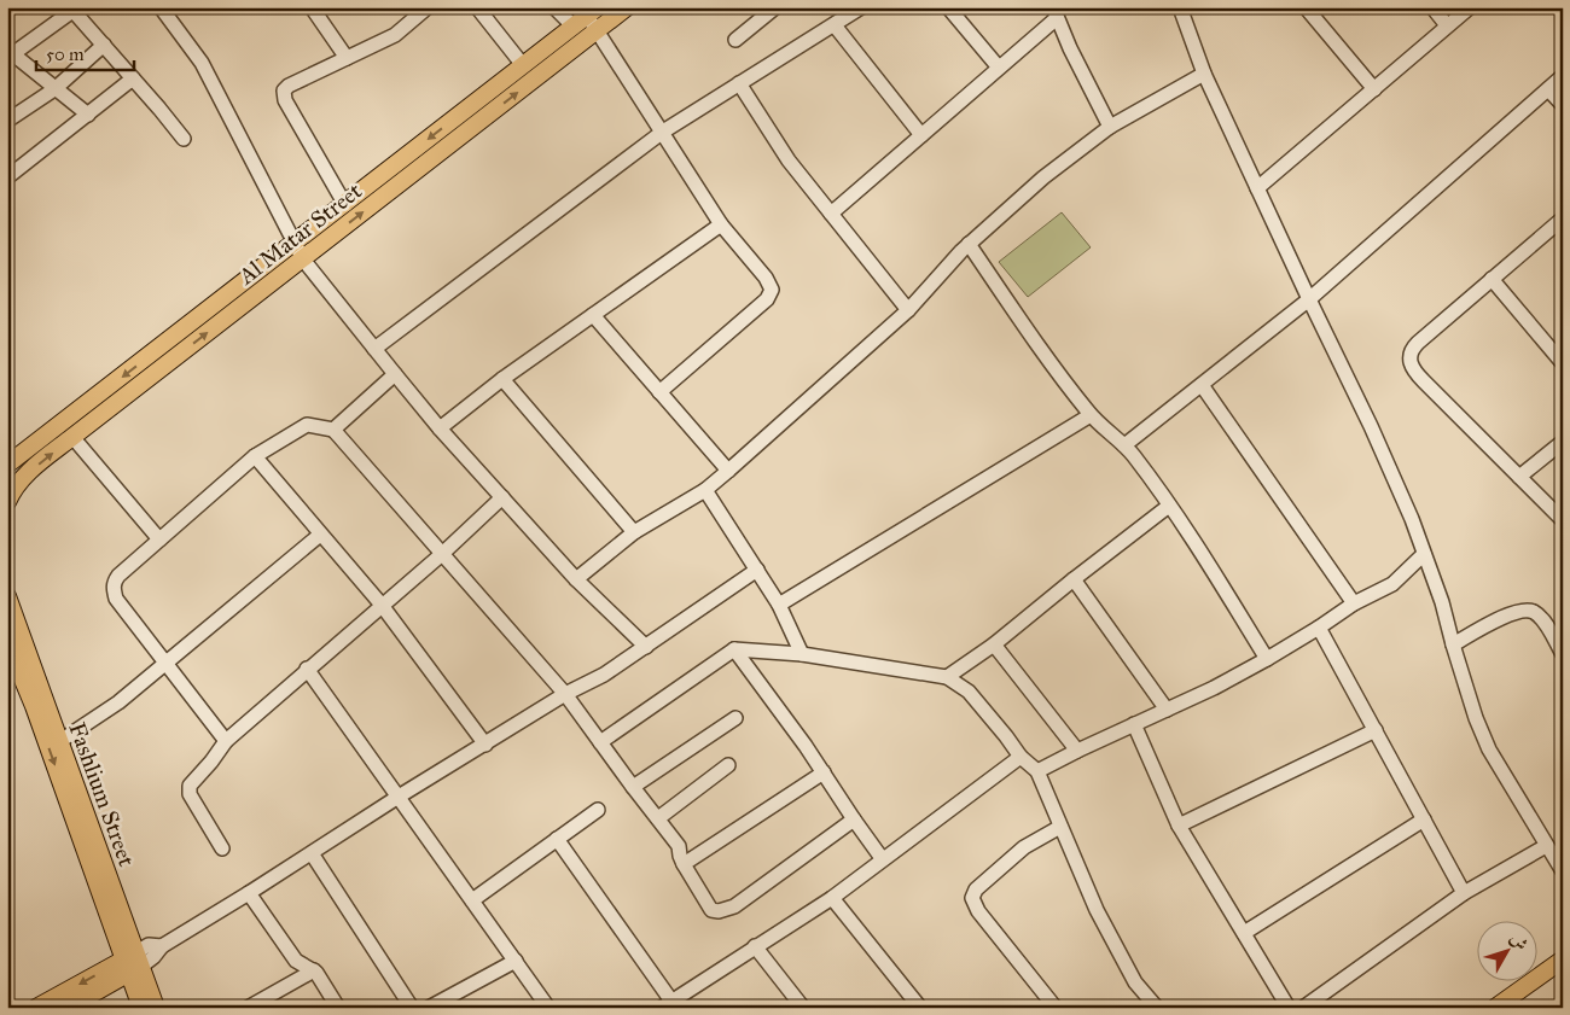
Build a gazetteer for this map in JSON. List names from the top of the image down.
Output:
{
  "streets": {
    "main road": ["Al Matar Street", "Fashlium Street"]
  },
  "scale_bar": "50 m",
  "north": "top right"
}
